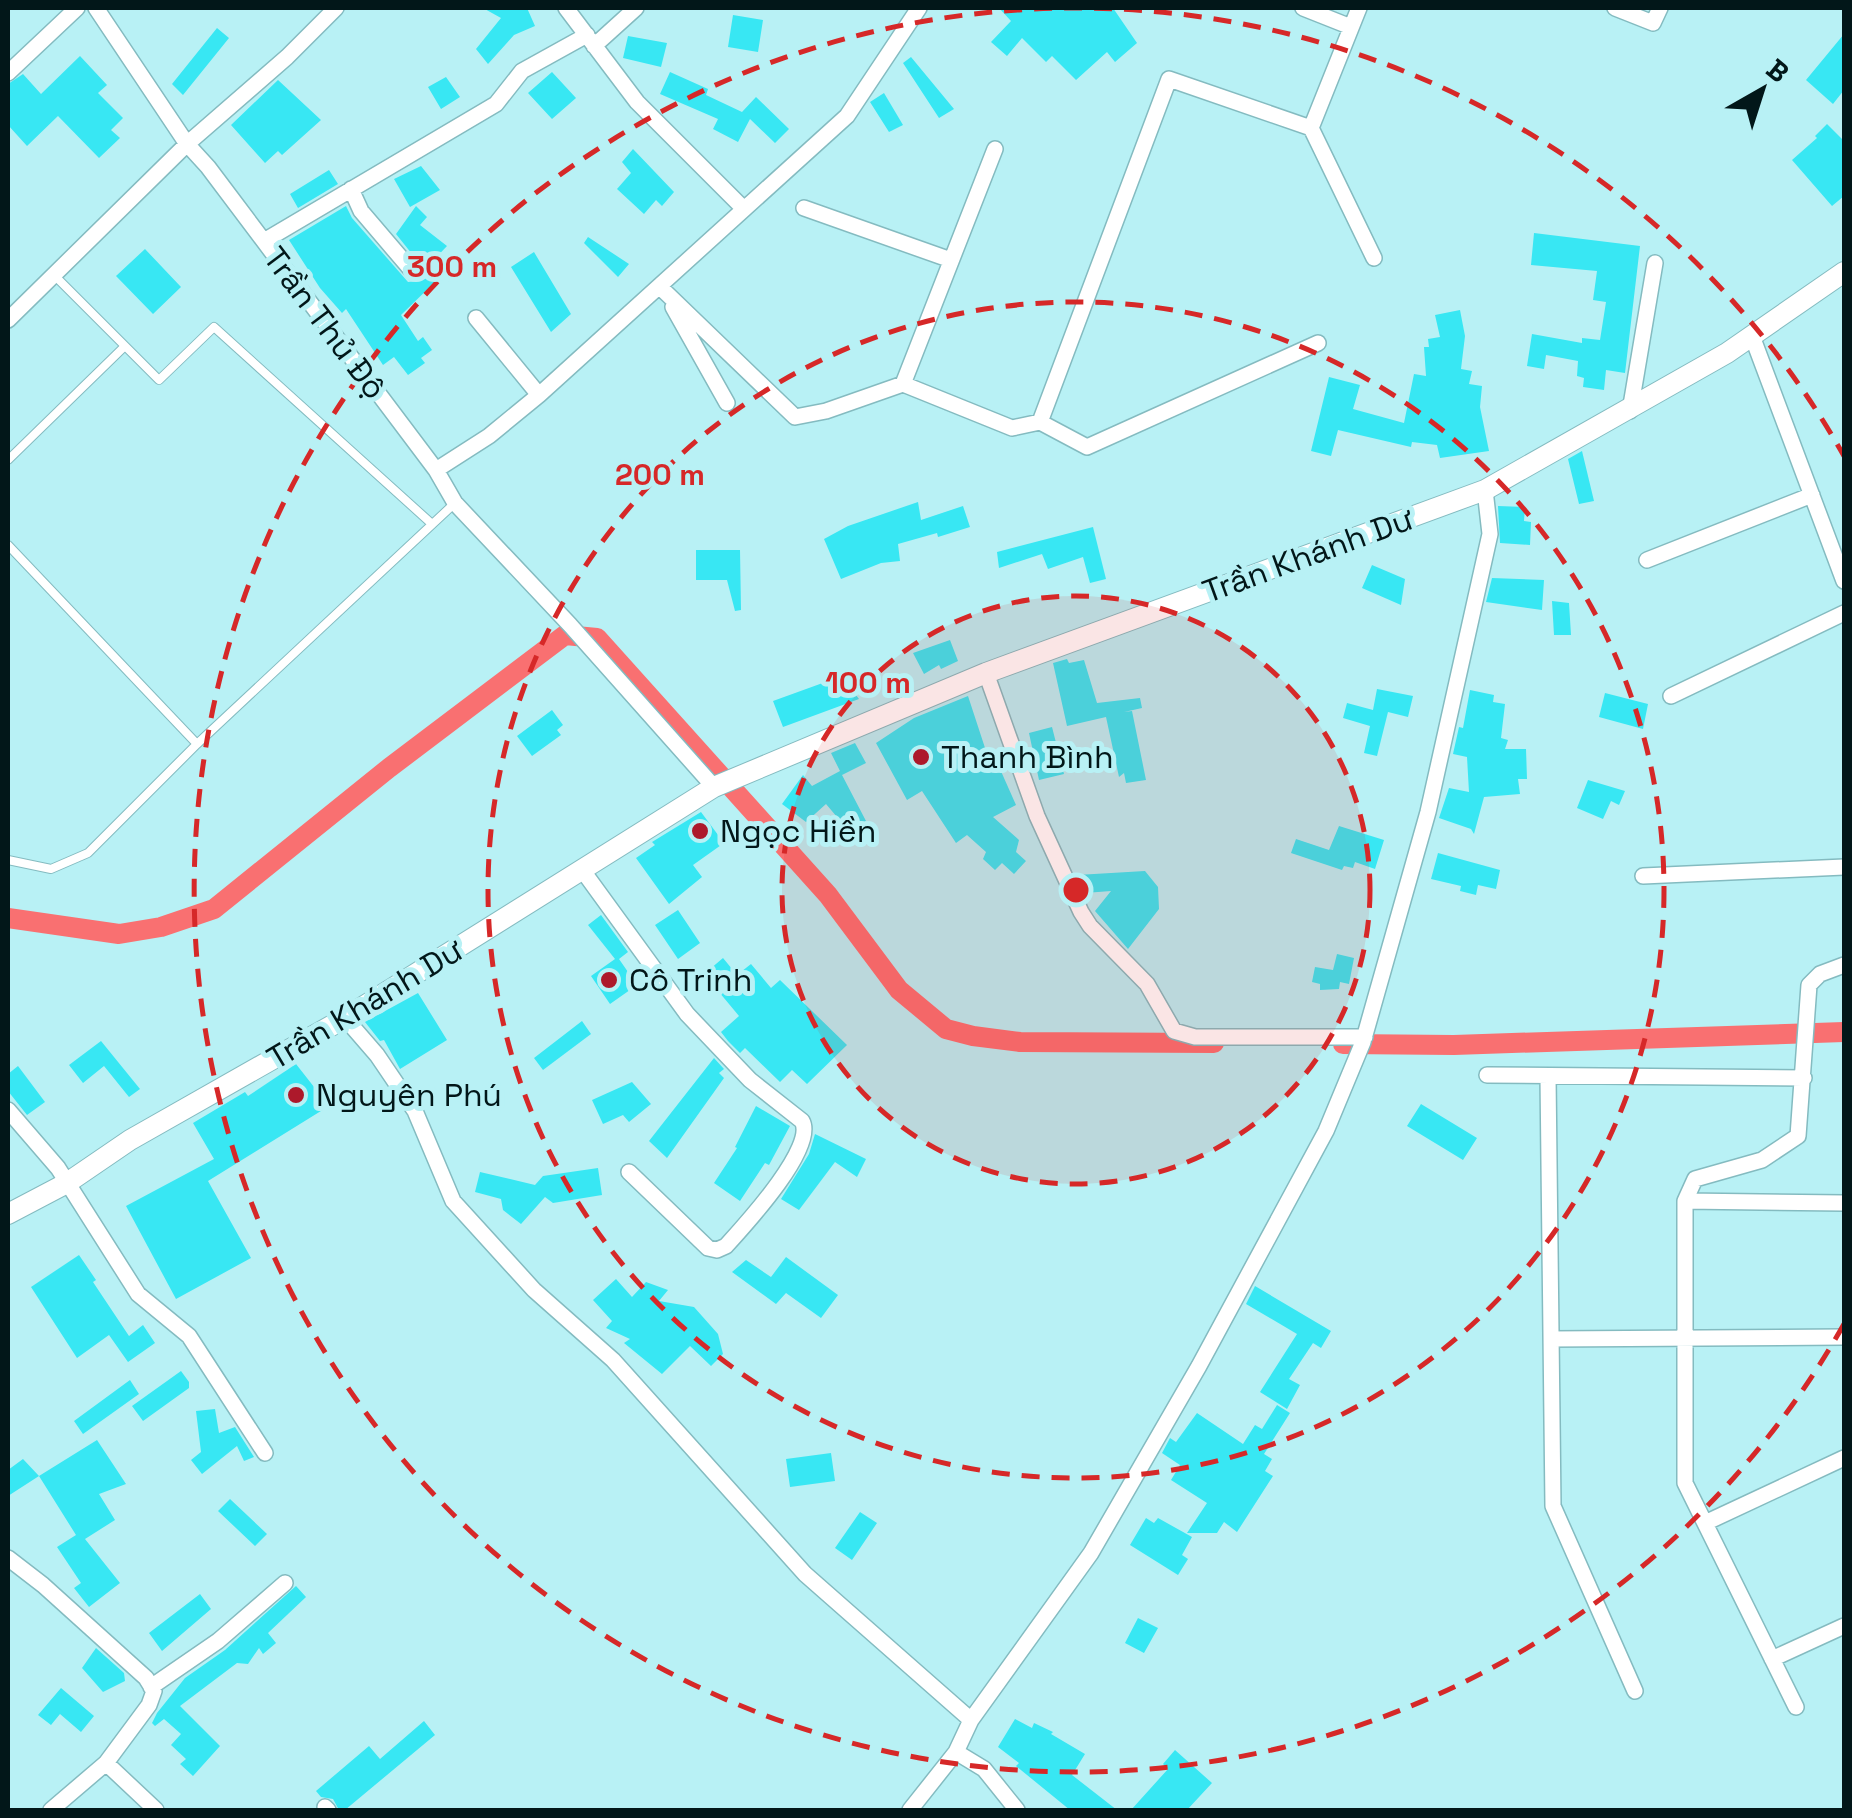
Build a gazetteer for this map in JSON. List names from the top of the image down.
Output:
{
  "streets": {
    "street": ["Trần Thủ Độ", "Trần Khánh Dư"]
  },
  "crossings": [
    ["Trần Thủ Độ", "Trần Khánh Dư"]
  ],
  "places": [
    "Thanh Bình",
    "Ngọc Hiền",
    "Cô Trinh",
    "Nguyên Phú"
  ],
  "north": "top right",
  "rings": ["300 m", "200 m", "100 m"]
}
